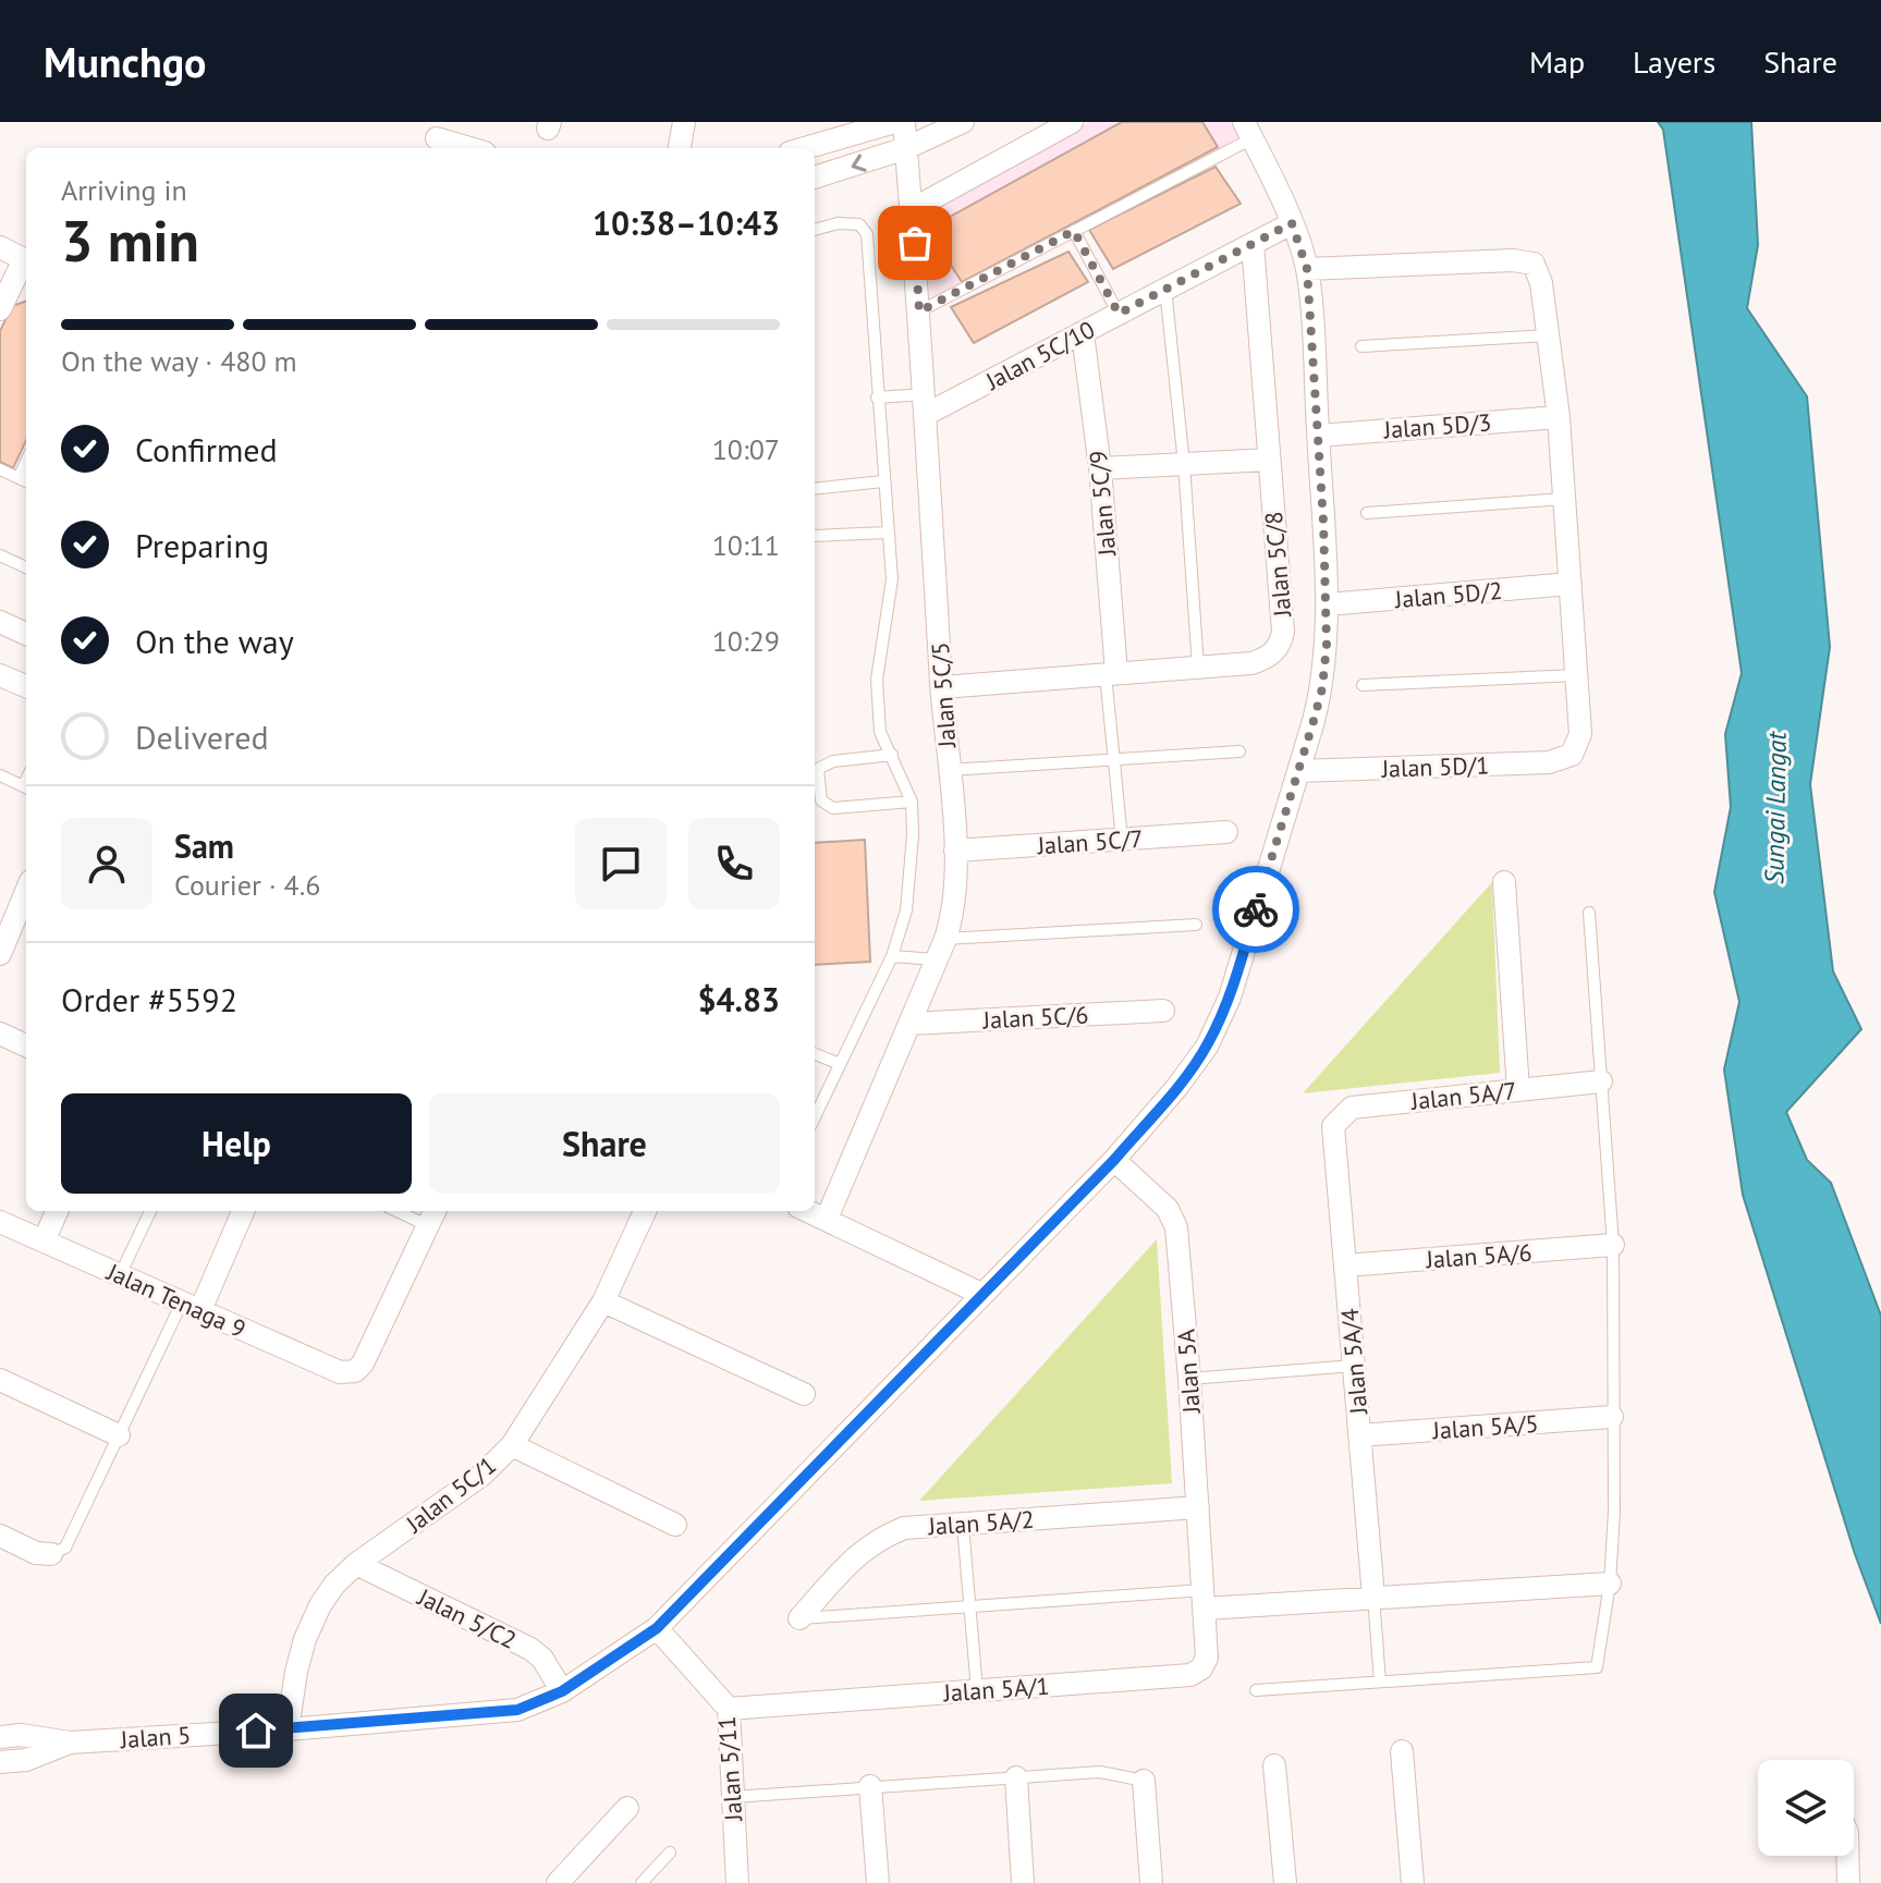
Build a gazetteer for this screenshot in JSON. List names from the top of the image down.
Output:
{
  "streets": {
    "street": [
      "Jalan 5C/10",
      "Jalan 5D/3",
      "Jalan 5C/9",
      "Jalan 5C/8",
      "Jalan 5D/2",
      "Jalan 5C/5",
      "Jalan 5D/1",
      "Jalan 5C/7",
      "Jalan 5C/6",
      "Jalan 5A/7",
      "Jalan 5A/6",
      "Jalan Tenaga 9",
      "Jalan 5A/4",
      "Jalan 5A",
      "Jalan 5A/5",
      "Jalan 5C/1",
      "Jalan 5A/2",
      "Jalan 5/C2",
      "Jalan 5A/1",
      "Jalan 5",
      "Jalan 5/11"
    ]
  },
  "crossings": [
    ["Jalan 5C/10", "Jalan 5C/9"],
    ["Jalan 5C/10", "Jalan 5C/8"],
    ["Jalan 5C/10", "Jalan 5C/5"],
    ["Jalan 5C/10", "Jalan 5"],
    ["Jalan 5D/3", "Jalan 5"],
    ["Jalan 5C/9", "Jalan 5C/8"],
    ["Jalan 5C/8", "Jalan 5C/5"],
    ["Jalan 5D/2", "Jalan 5"],
    ["Jalan 5C/5", "Jalan 5C/7"],
    ["Jalan 5C/5", "Jalan 5C/6"],
    ["Jalan 5D/1", "Jalan 5"],
    ["Jalan 5A/7", "Jalan 5A/4"],
    ["Jalan 5A/6", "Jalan 5A/4"],
    ["Jalan 5A/4", "Jalan 5A/5"],
    ["Jalan 5A", "Jalan 5A/2"],
    ["Jalan 5A", "Jalan 5A/1"],
    ["Jalan 5A", "Jalan 5"],
    ["Jalan 5C/1", "Jalan 5/C2"],
    ["Jalan 5C/1", "Jalan 5"],
    ["Jalan 5/C2", "Jalan 5"],
    ["Jalan 5A/1", "Jalan 5/11"],
    ["Jalan 5", "Jalan 5/11"]
  ],
  "water": ["Sungai Langat"],
  "page": {
    "header": "Munchgo",
    "nav": ["Map", "Layers", "Share"],
    "heading": ["3 min", "Arriving in", "10:38–10:43"],
    "panel": [
      "Sam",
      "Courier · 4.6",
      "Order #5592",
      "$4.83"
    ],
    "bar": "On the way · 480 m",
    "list": [
      ["Confirmed", "10:07"],
      ["Preparing", "10:11"],
      ["On the way", "10:29"],
      "Delivered"
    ],
    "buttons": ["Help", "Share"]
  }
}
